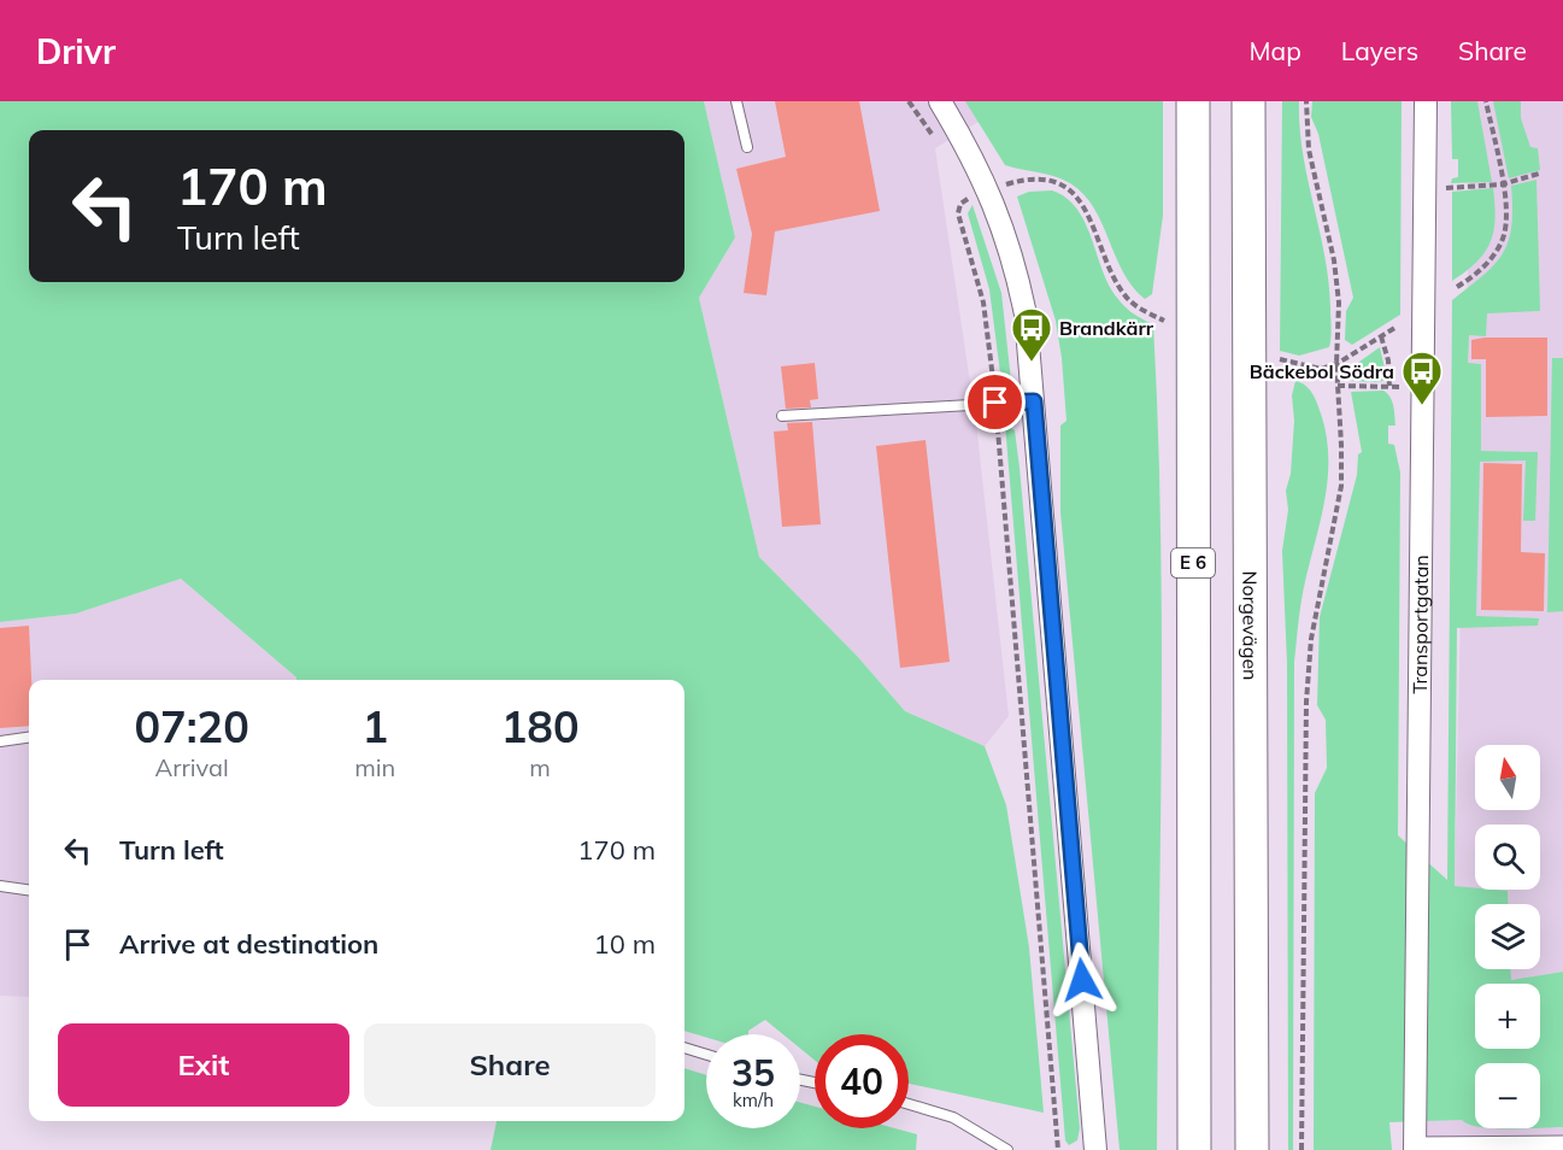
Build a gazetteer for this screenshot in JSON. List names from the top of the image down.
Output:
{
  "streets": {
    "highway": ["E 6", "Norgevägen"],
    "street": ["Transportgatan"]
  },
  "places": {
    "bus stop": ["Brandkärr", "Bäckebol Södra"]
  },
  "north": "top",
  "page": {
    "header": "Drivr",
    "nav": ["Map", "Layers", "Share"],
    "turn": ["170 m", "Turn left"],
    "eta": [
      "07:20",
      "Arrival",
      "1",
      "min",
      "180",
      "m"
    ],
    "map_buttons": ["+", "−"],
    "list": [
      {
        "name": "Turn left",
        "value": "170 m"
      },
      {
        "name": "Arrive at destination",
        "value": "10 m"
      }
    ],
    "buttons": ["Exit", "Share"],
    "speed": "35 km/h",
    "limit": "40"
  }
}
